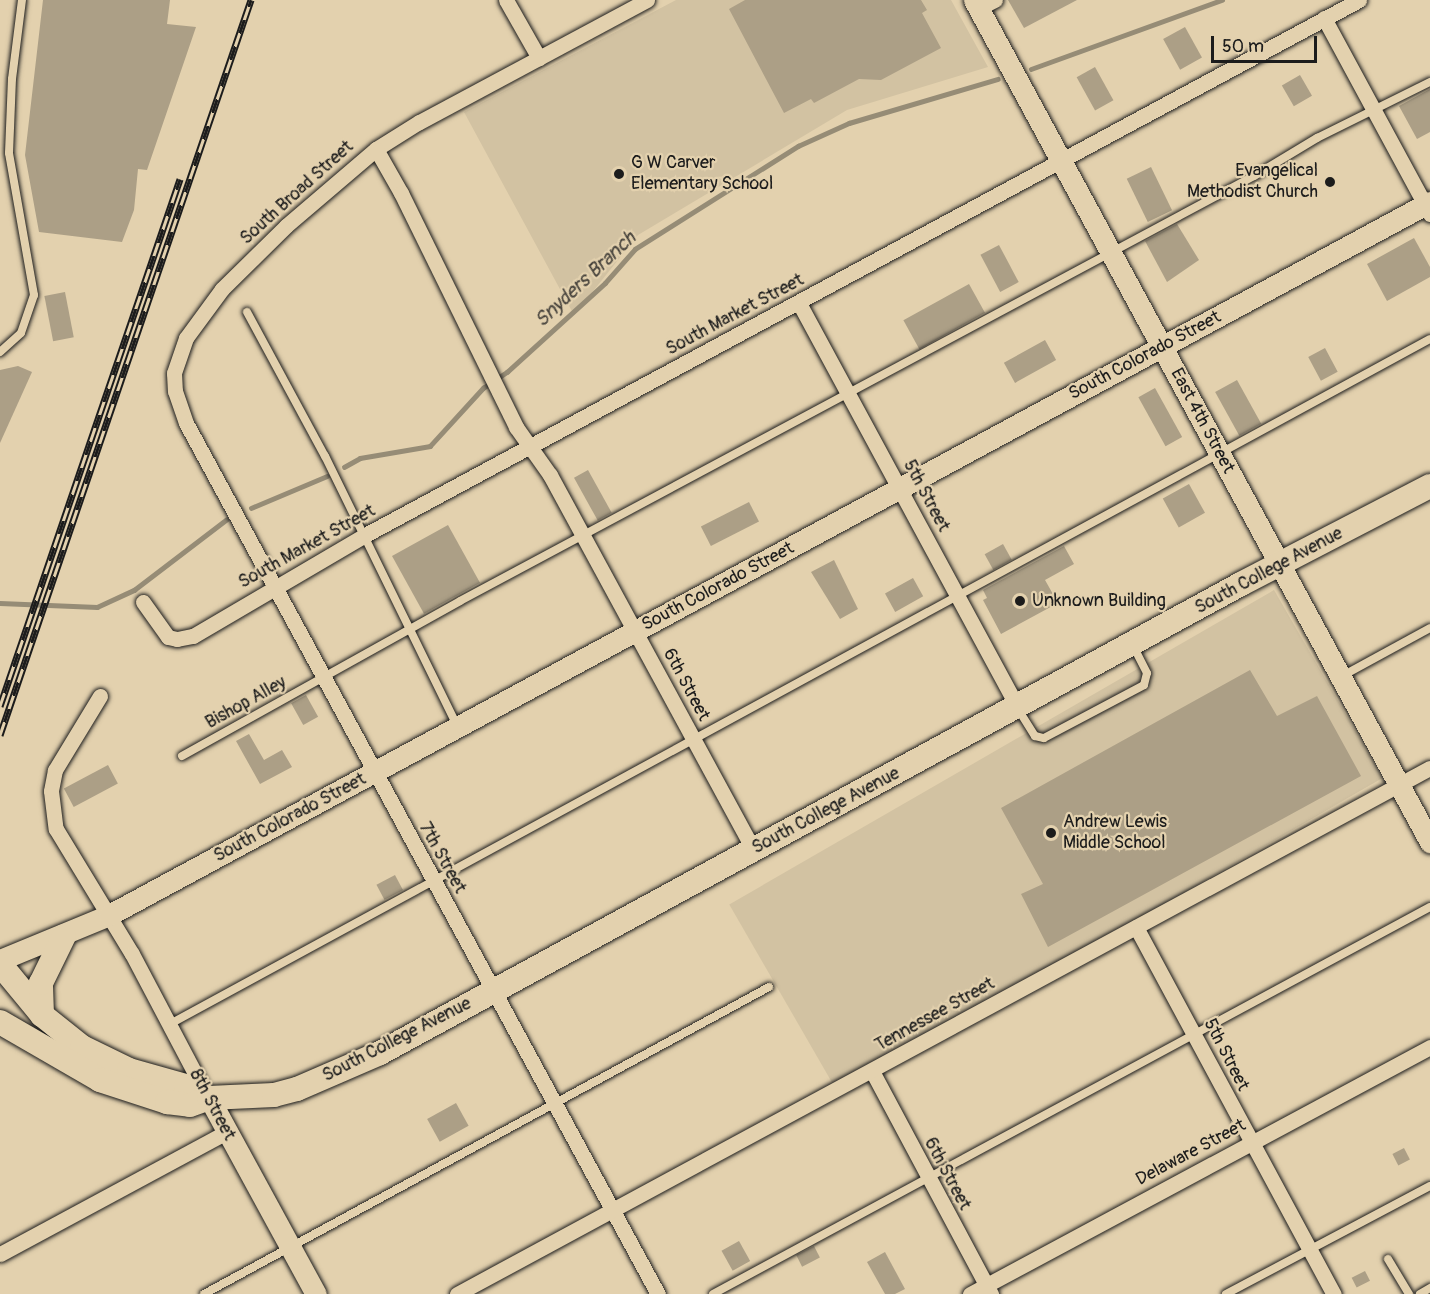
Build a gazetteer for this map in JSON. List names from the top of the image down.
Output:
{
  "streets": {
    "main road": ["South College Avenue"],
    "street": [
      "South Broad Street",
      "South Market Street",
      "South Colorado Street",
      "East 4th Street",
      "5th Street",
      "6th Street",
      "7th Street",
      "Tennessee Street",
      "8th Street",
      "Delaware Street"
    ],
    "lane": ["Bishop Alley"]
  },
  "crossings": [
    ["South Broad Street", "6th Street"],
    ["South Broad Street", "7th Street"],
    ["South Market Street", "East 4th Street"],
    ["South Market Street", "5th Street"],
    ["South Market Street", "6th Street"],
    ["South Market Street", "7th Street"],
    ["South Colorado Street", "East 4th Street"],
    ["South Colorado Street", "5th Street"],
    ["South Colorado Street", "6th Street"],
    ["South Colorado Street", "7th Street"],
    ["South Colorado Street", "8th Street"],
    ["East 4th Street", "South College Avenue"],
    ["East 4th Street", "Bishop Alley"],
    ["East 4th Street", "Tennessee Street"],
    ["5th Street", "South College Avenue"],
    ["5th Street", "Bishop Alley"],
    ["5th Street", "Tennessee Street"],
    ["5th Street", "Delaware Street"],
    ["South College Avenue", "6th Street"],
    ["South College Avenue", "7th Street"],
    ["South College Avenue", "8th Street"],
    ["6th Street", "Bishop Alley"],
    ["6th Street", "Tennessee Street"],
    ["6th Street", "Delaware Street"],
    ["Bishop Alley", "7th Street"],
    ["7th Street", "Tennessee Street"]
  ],
  "water": ["Snyders Branch"],
  "places": [
    "G W Carver Elementary School",
    "Evangelical Methodist Church",
    "Unknown Building",
    "Andrew Lewis Middle School"
  ],
  "scale_bar": "50 m"
}
